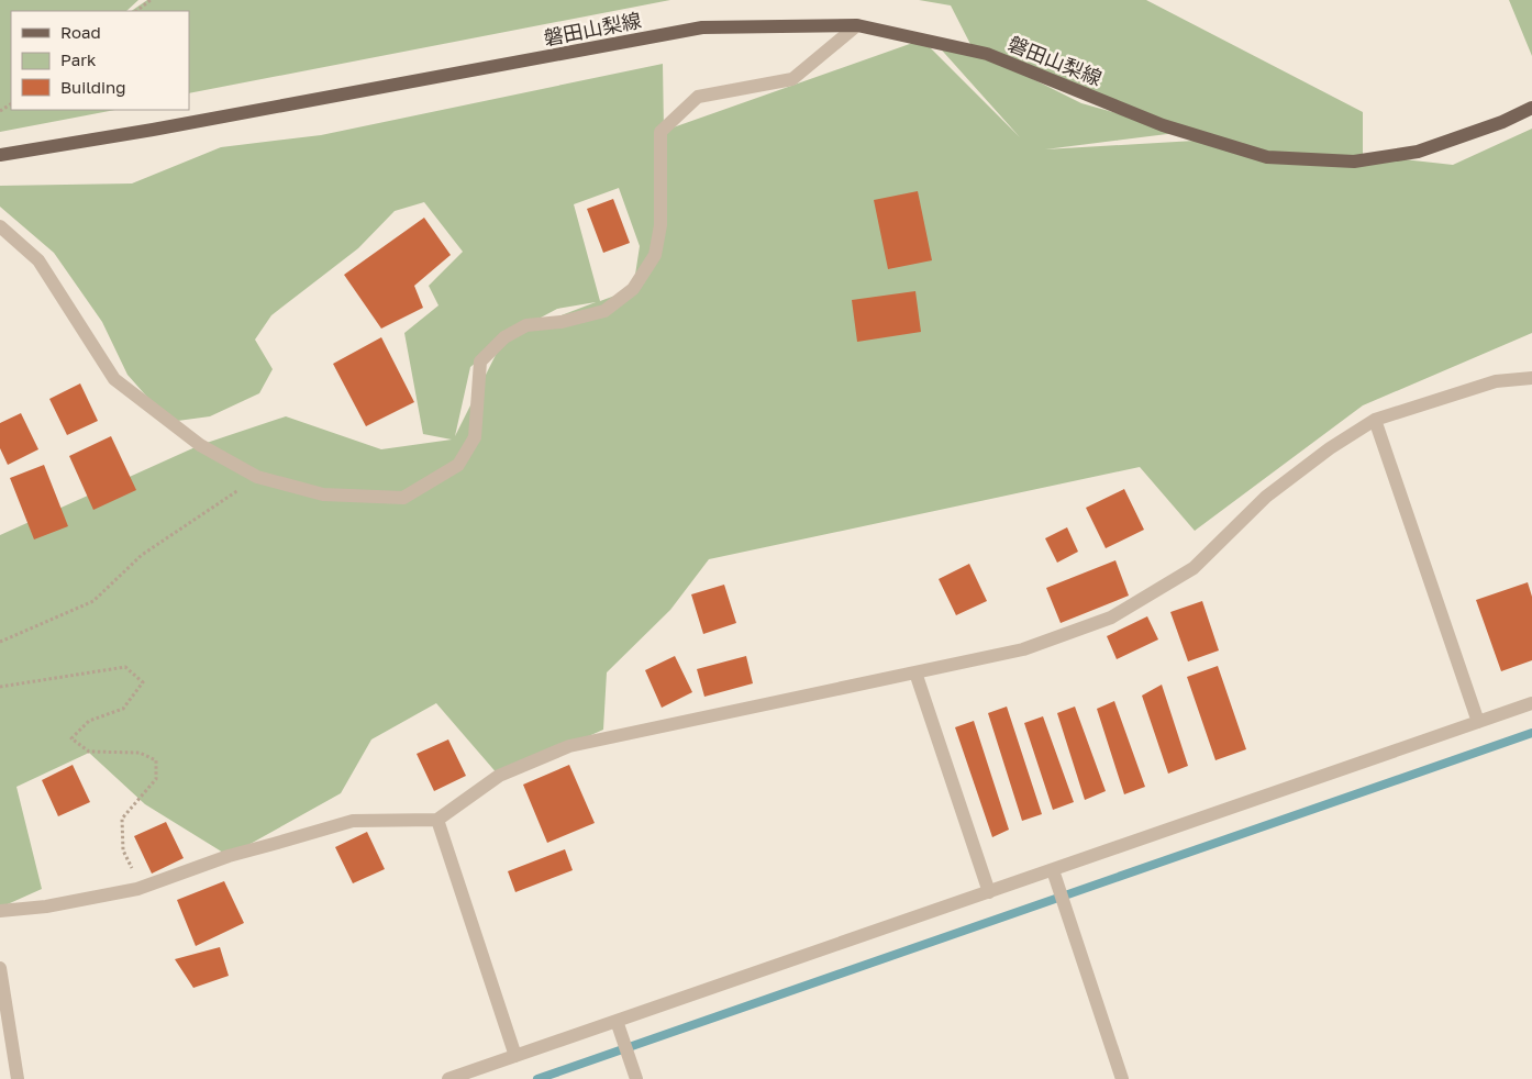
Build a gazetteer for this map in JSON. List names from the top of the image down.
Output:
{
  "streets": {
    "main road": ["磐田山梨線"]
  },
  "legend": ["Road", "Park", "Building"]
}
